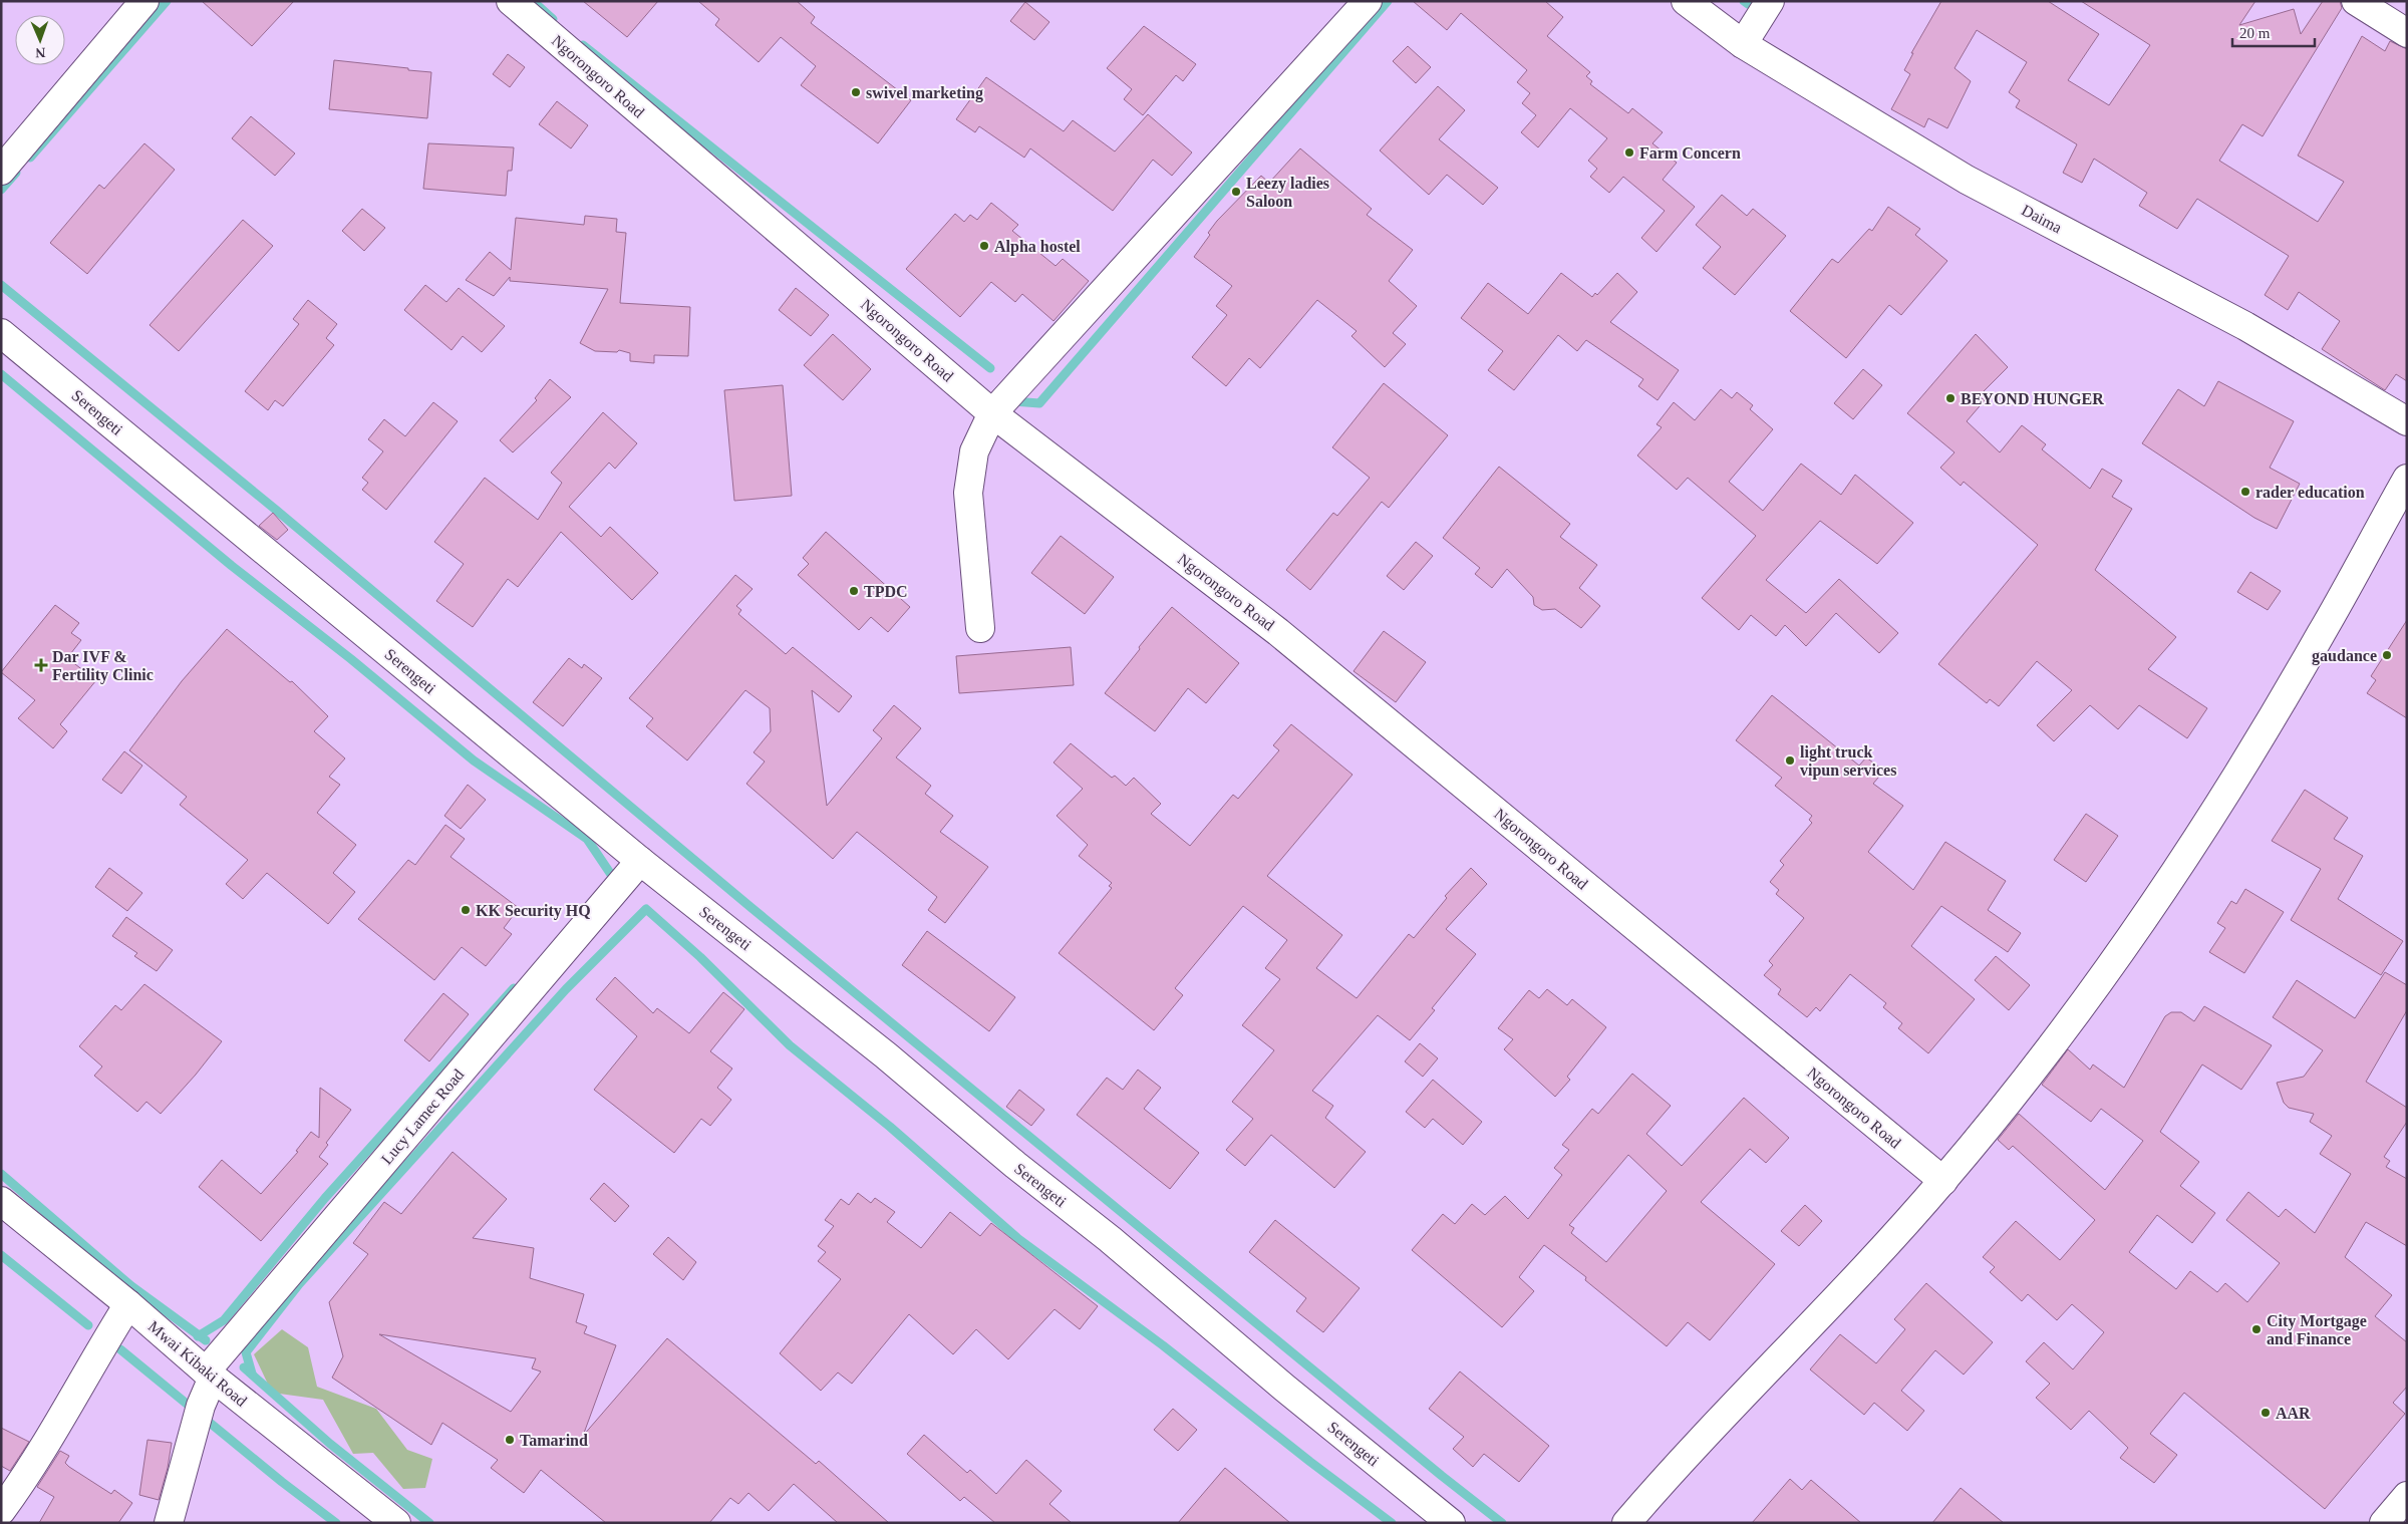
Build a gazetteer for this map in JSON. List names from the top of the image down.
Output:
{
  "streets": {
    "street": [
      "Ngorongoro Road",
      "Daima",
      "Serengeti",
      "Lucy Lamec Road",
      "Mwai Kibaki Road"
    ]
  },
  "crossings": [
    ["Serengeti", "Lucy Lamec Road"],
    ["Lucy Lamec Road", "Mwai Kibaki Road"]
  ],
  "places": {
    "other": [
      "swivel marketing",
      "Farm Concern",
      "Leezy ladies Saloon",
      "Alpha hostel",
      "BEYOND HUNGER",
      "rader education",
      "TPDC",
      "gaudance",
      "light truck vipun services",
      "KK Security HQ",
      "City Mortgage and Finance",
      "AAR",
      "Tamarind"
    ],
    "health": ["Dar IVF & Fertility Clinic"]
  },
  "scale_bar": "20 m",
  "north": "bottom"
}
